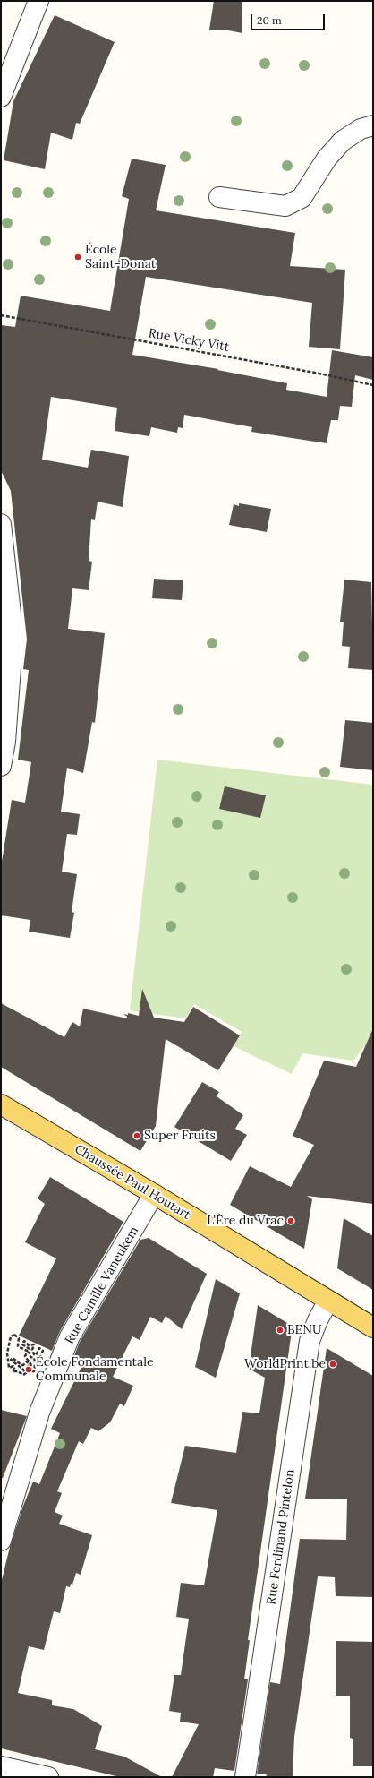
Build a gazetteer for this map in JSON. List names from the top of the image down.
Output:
{
  "streets": {
    "main road": ["Chaussée Paul Houtart"],
    "street": ["Rue Camille Vaneukem", "Rue Ferdinand Pintelon"],
    "path": ["Rue Vicky Vitt"]
  },
  "crossings": [
    ["Chaussée Paul Houtart", "Rue Camille Vaneukem"],
    ["Chaussée Paul Houtart", "Rue Ferdinand Pintelon"]
  ],
  "places": [
    "École Saint-Donat",
    "Super Fruits",
    "L'Ère du Vrac",
    "BENU",
    "WorldPrint.be",
    "École Fondamentale Communale"
  ],
  "scale_bar": "20 m"
}
